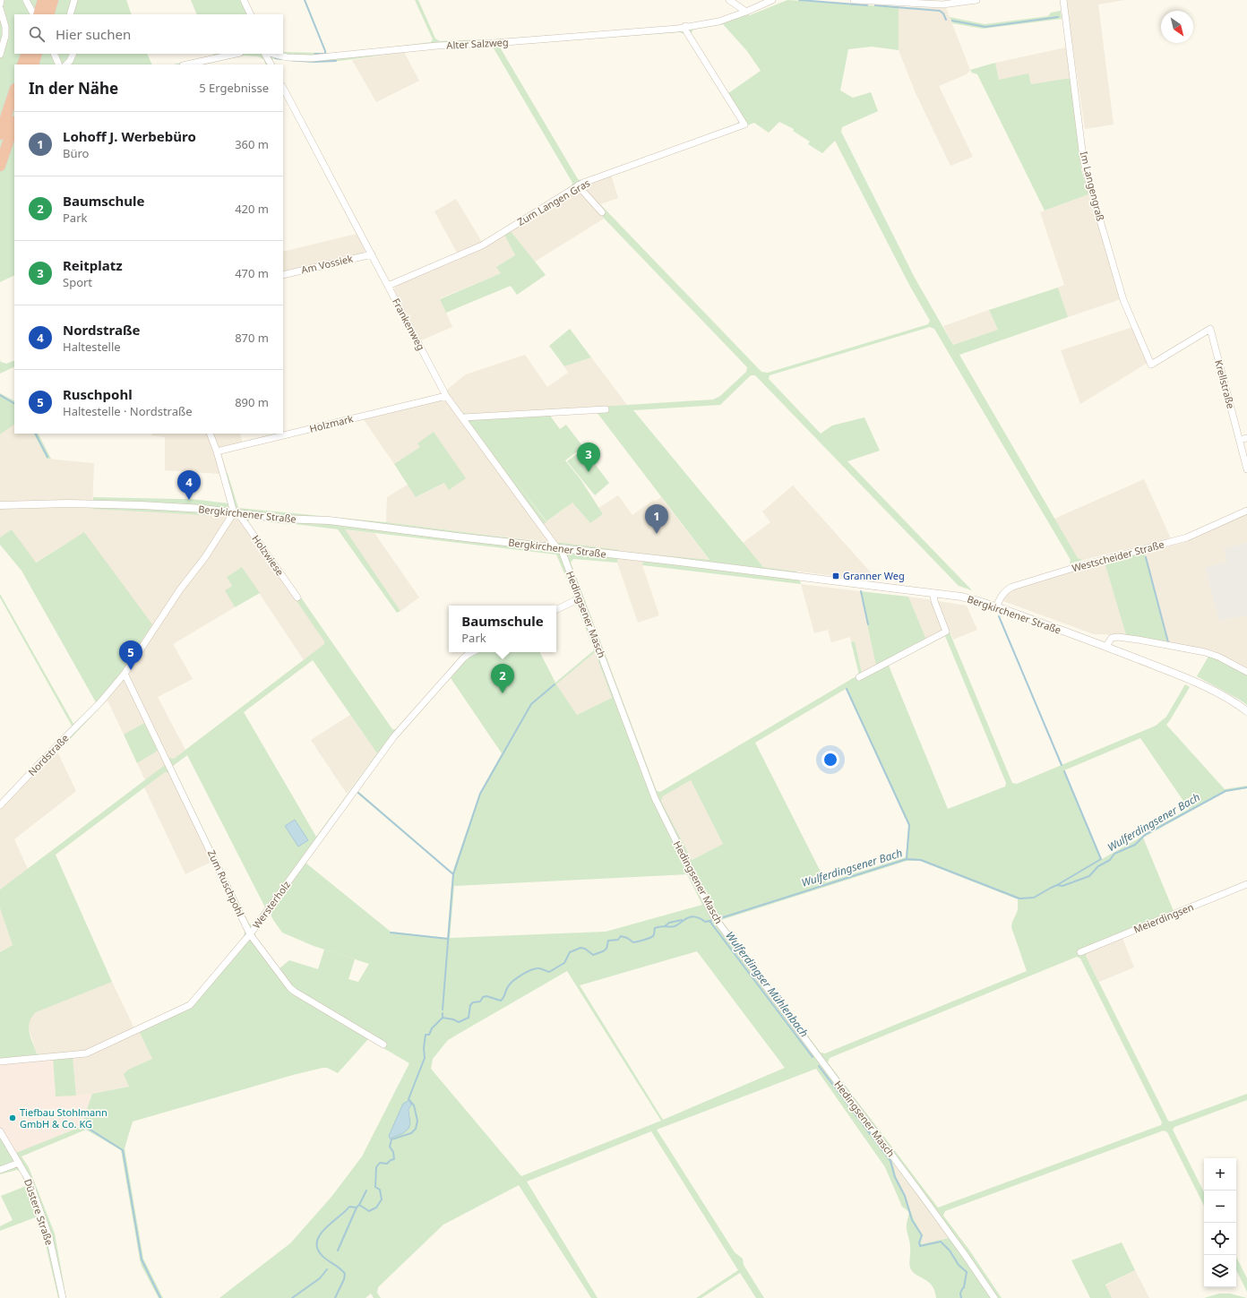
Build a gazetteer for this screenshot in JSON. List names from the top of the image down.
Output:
{
  "streets": {
    "street": [
      "Alter Salzweg",
      "Im Langengraß",
      "Zum Langen Gras",
      "Am Vossiek",
      "Frankenweg",
      "Krellstraße",
      "Holzmark",
      "Bergkirchener Straße",
      "Holzwiese",
      "Westscheider Straße",
      "Hedingsener Masch",
      "Nordstraße",
      "Zum Ruschpohl",
      "Wersterholz",
      "Meierdingsen",
      "Düstere Straße"
    ]
  },
  "crossings": [
    ["Alter Salzweg", "Zum Langen Gras"],
    ["Im Langengraß", "Krellstraße"],
    ["Zum Langen Gras", "Frankenweg"],
    ["Am Vossiek", "Frankenweg"],
    ["Frankenweg", "Holzmark"],
    ["Frankenweg", "Bergkirchener Straße"],
    ["Frankenweg", "Hedingsener Masch"],
    ["Holzmark", "Holzwiese"],
    ["Bergkirchener Straße", "Holzwiese"],
    ["Bergkirchener Straße", "Westscheider Straße"],
    ["Bergkirchener Straße", "Hedingsener Masch"],
    ["Bergkirchener Straße", "Nordstraße"],
    ["Holzwiese", "Nordstraße"],
    ["Nordstraße", "Zum Ruschpohl"],
    ["Zum Ruschpohl", "Wersterholz"]
  ],
  "water": ["Wulferdingsener Bach", "Wulferdingser Mühlenbach"],
  "places": {
    "transit": ["Granner Weg"],
    "other": ["Tiefbau Stohlmann GmbH & Co. KG"]
  },
  "north": "bottom right",
  "page": {
    "search": "Hier suchen",
    "heading": ["In der Nähe", "5 Ergebnisse"],
    "list": [
      {
        "mark": "1",
        "name": "Lohoff J. Werbebüro",
        "note": "Büro",
        "value": "360 m"
      },
      {
        "mark": "2",
        "name": "Baumschule",
        "note": "Park",
        "value": "420 m"
      },
      {
        "mark": "3",
        "name": "Reitplatz",
        "note": "Sport",
        "value": "470 m"
      },
      {
        "mark": "4",
        "name": "Nordstraße",
        "note": "Haltestelle",
        "value": "870 m"
      },
      {
        "mark": "5",
        "name": "Ruschpohl",
        "note": "Haltestelle · Nordstraße",
        "value": "890 m"
      }
    ],
    "pins": [
      "3",
      "4",
      "1",
      "5",
      "2"
    ],
    "popup": ["Baumschule", "Park"],
    "map_buttons": ["+", "−"]
  }
}
